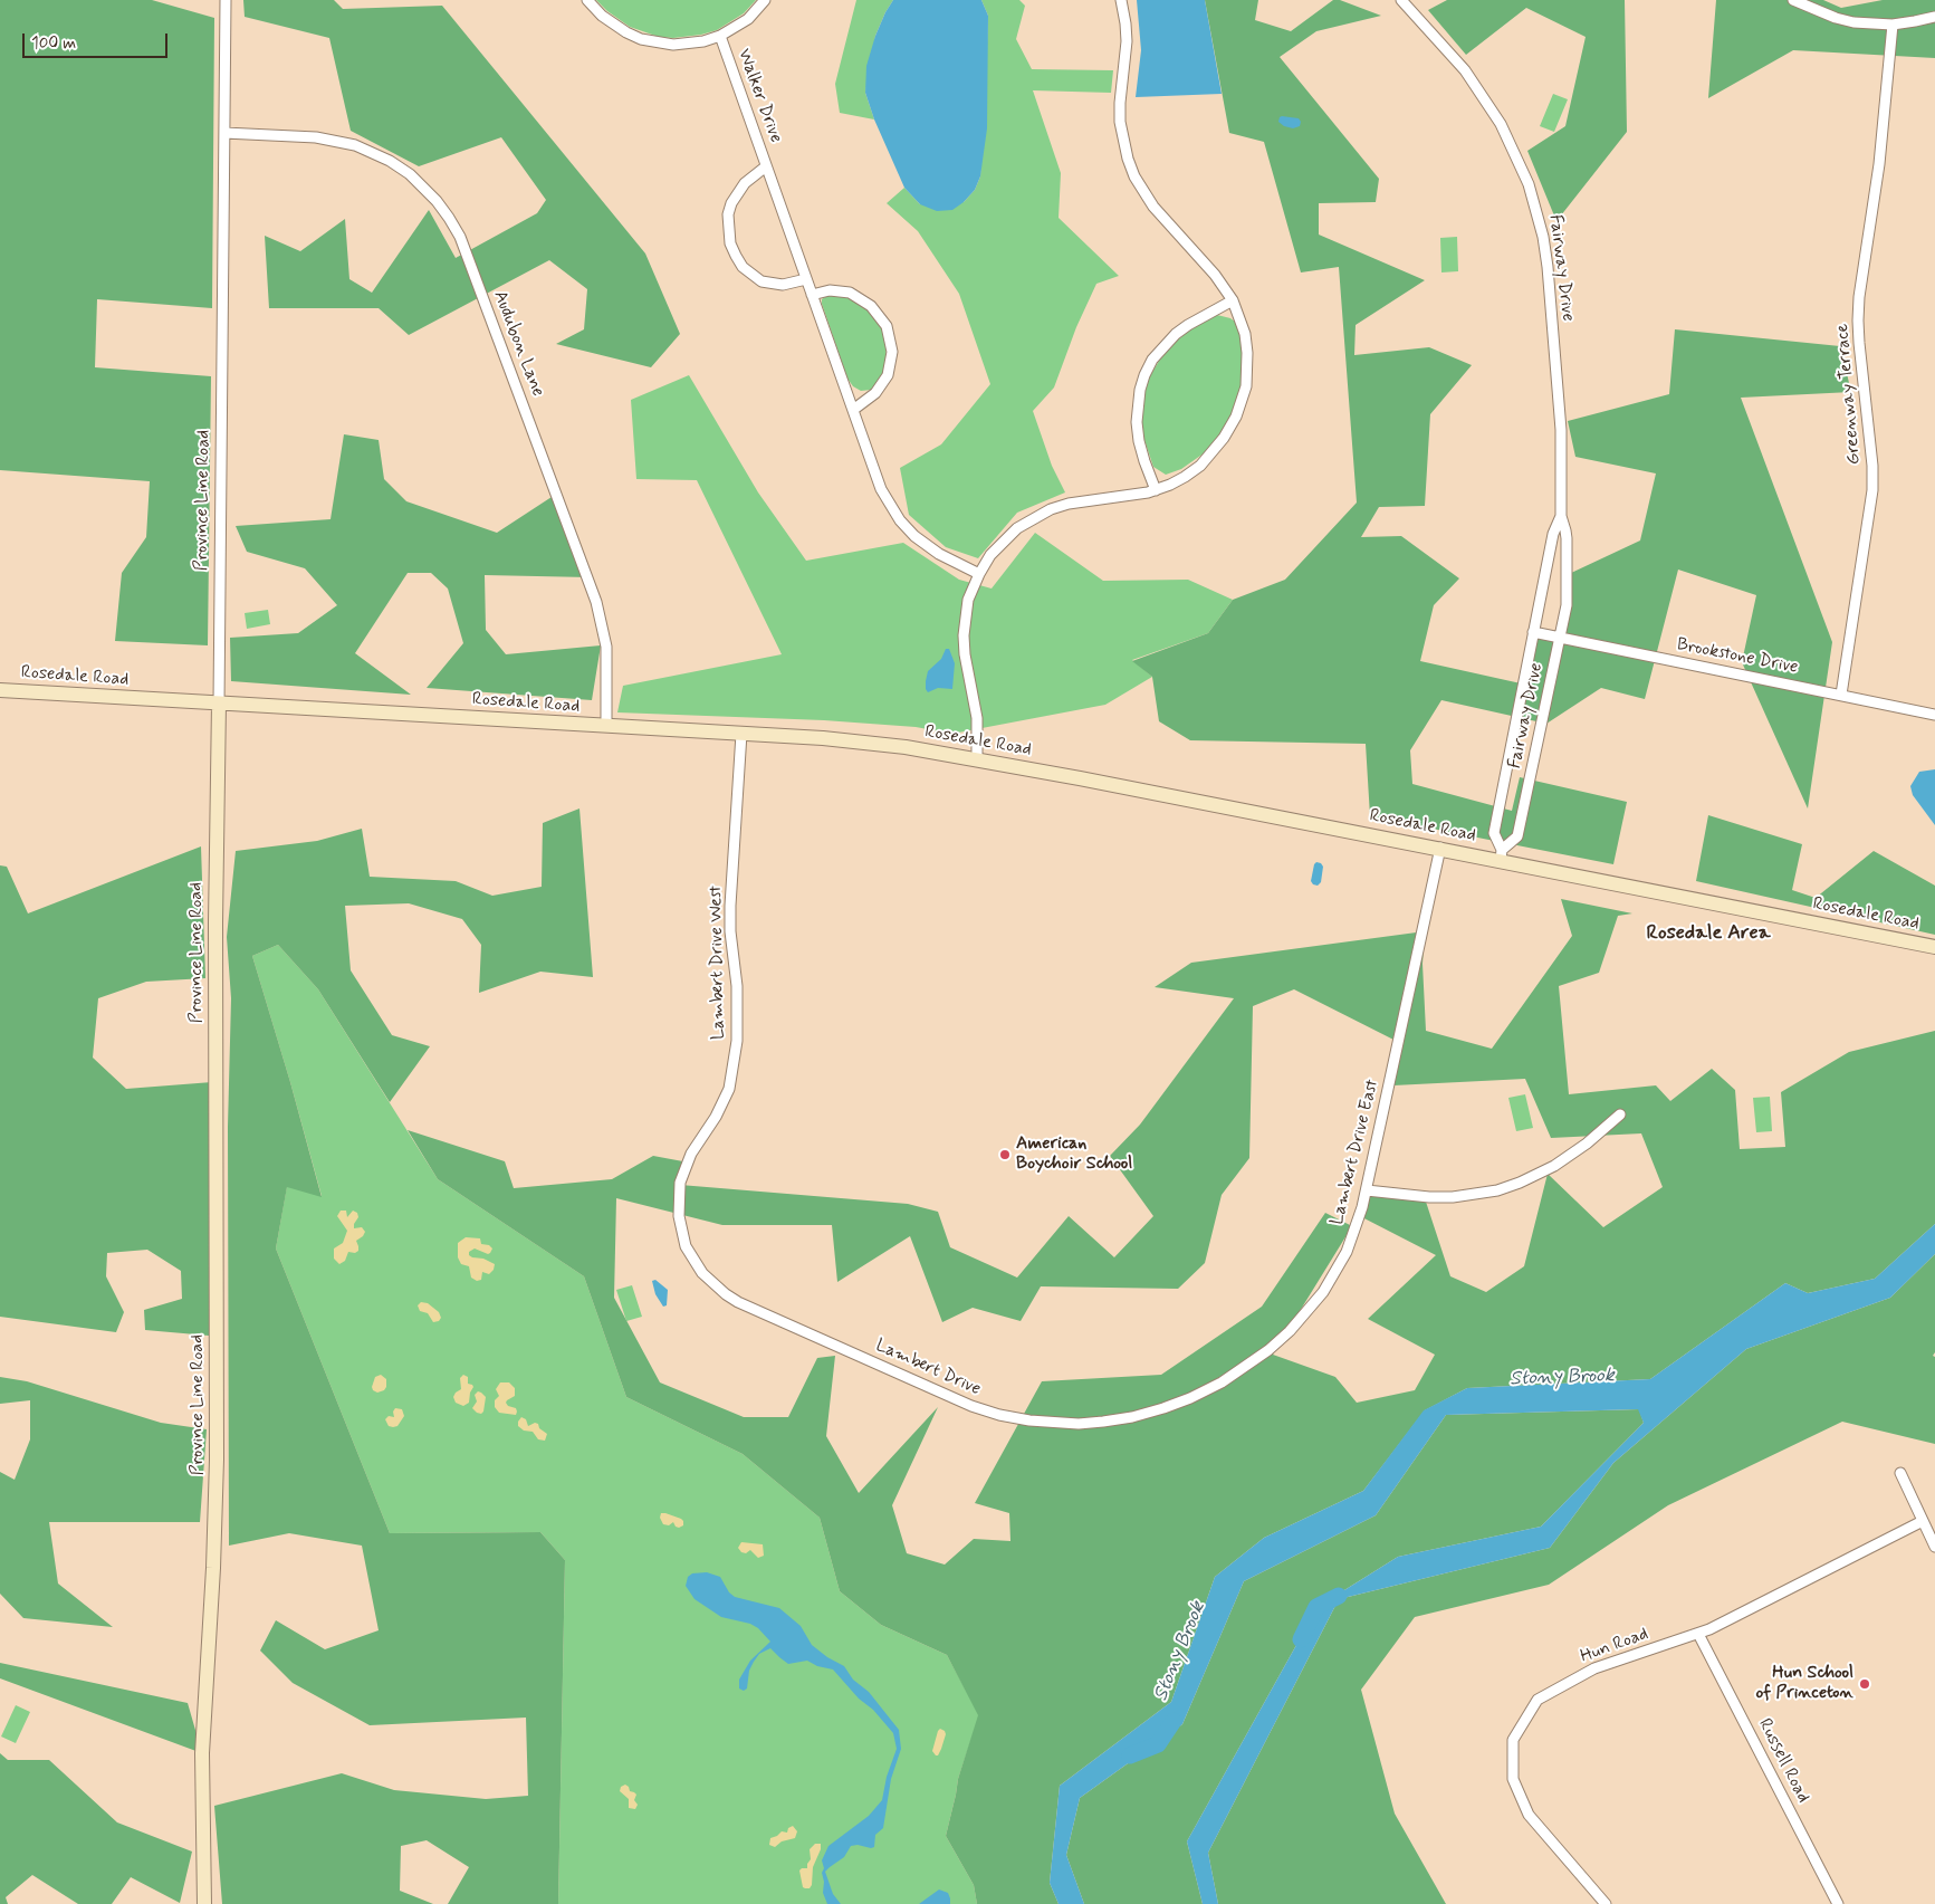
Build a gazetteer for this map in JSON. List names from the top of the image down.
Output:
{
  "streets": {
    "street": [
      "Walker Drive",
      "Fairway Drive",
      "Audubon Lane",
      "Greenway Terrace",
      "Province Line Road",
      "Brookstone Drive",
      "Rosedale Road",
      "Lambert Drive West",
      "Lambert Drive East",
      "Lambert Drive",
      "Hun Road",
      "Russell Road"
    ]
  },
  "crossings": [
    ["Fairway Drive", "Brookstone Drive"],
    ["Fairway Drive", "Rosedale Road"],
    ["Audubon Lane", "Province Line Road"],
    ["Audubon Lane", "Rosedale Road"],
    ["Greenway Terrace", "Brookstone Drive"],
    ["Province Line Road", "Rosedale Road"],
    ["Rosedale Road", "Lambert Drive West"],
    ["Rosedale Road", "Lambert Drive East"],
    ["Lambert Drive West", "Lambert Drive"],
    ["Lambert Drive East", "Lambert Drive"],
    ["Hun Road", "Russell Road"]
  ],
  "districts": ["Rosedale Area"],
  "water": ["Stony Brook"],
  "places": ["American Boychoir School", "Hun School of Princeton"],
  "scale_bar": "100 m"
}
